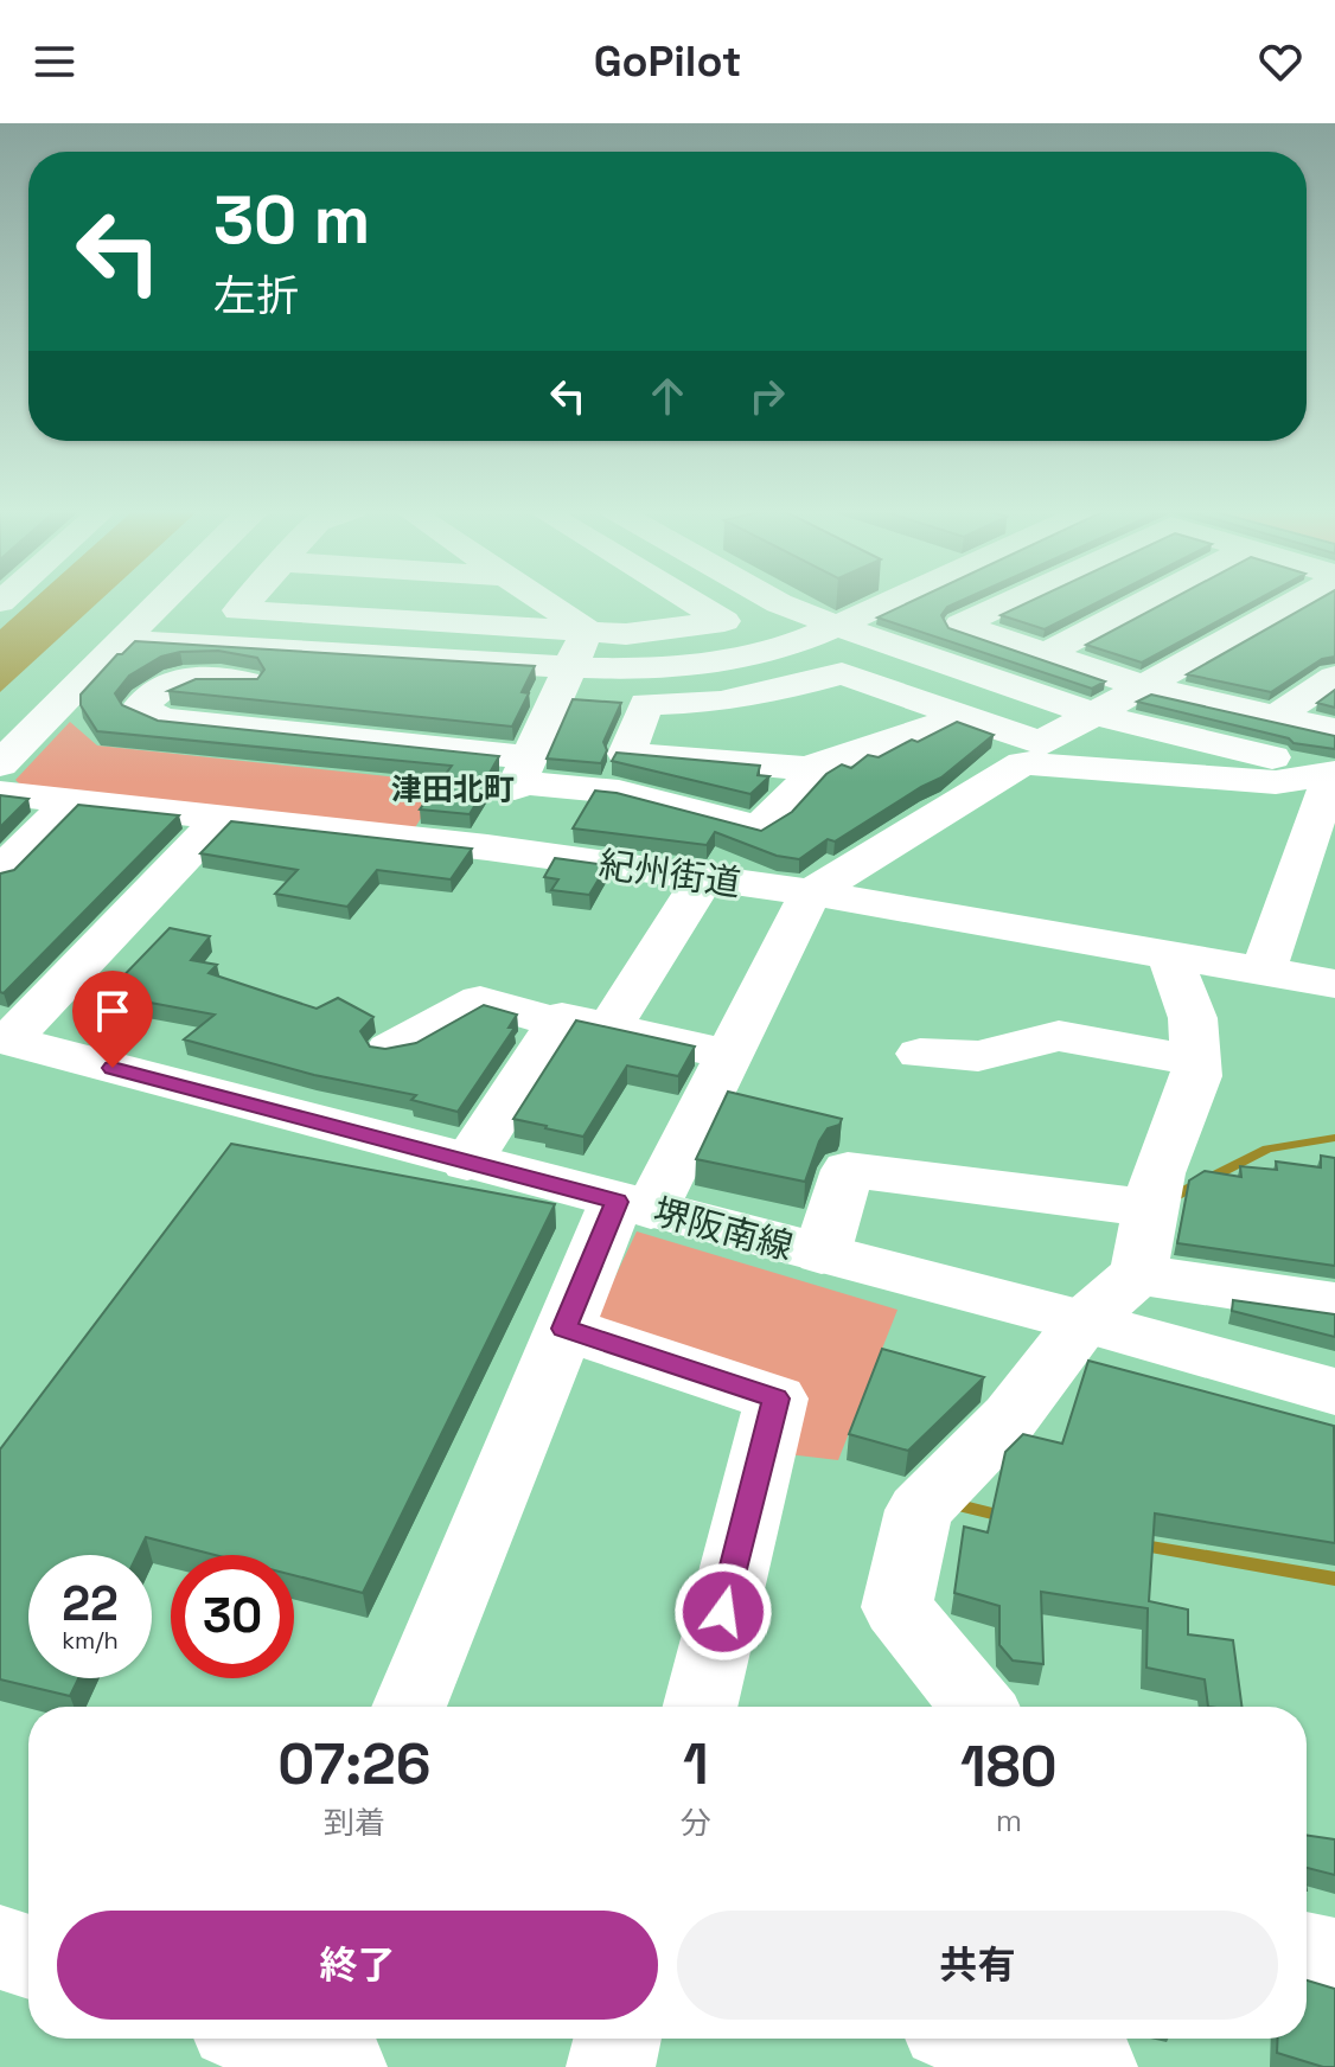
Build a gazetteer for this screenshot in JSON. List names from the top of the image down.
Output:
{
  "streets": {
    "street": ["紀州街道", "堺阪南線"]
  },
  "districts": ["津田北町"],
  "page": {
    "header": "GoPilot",
    "turn": ["30 m", "左折"],
    "speed": "22 km/h",
    "limit": "30",
    "eta": [
      "07:26",
      "到着",
      "1",
      "分",
      "180",
      "m"
    ],
    "buttons": ["終了", "共有"]
  }
}
